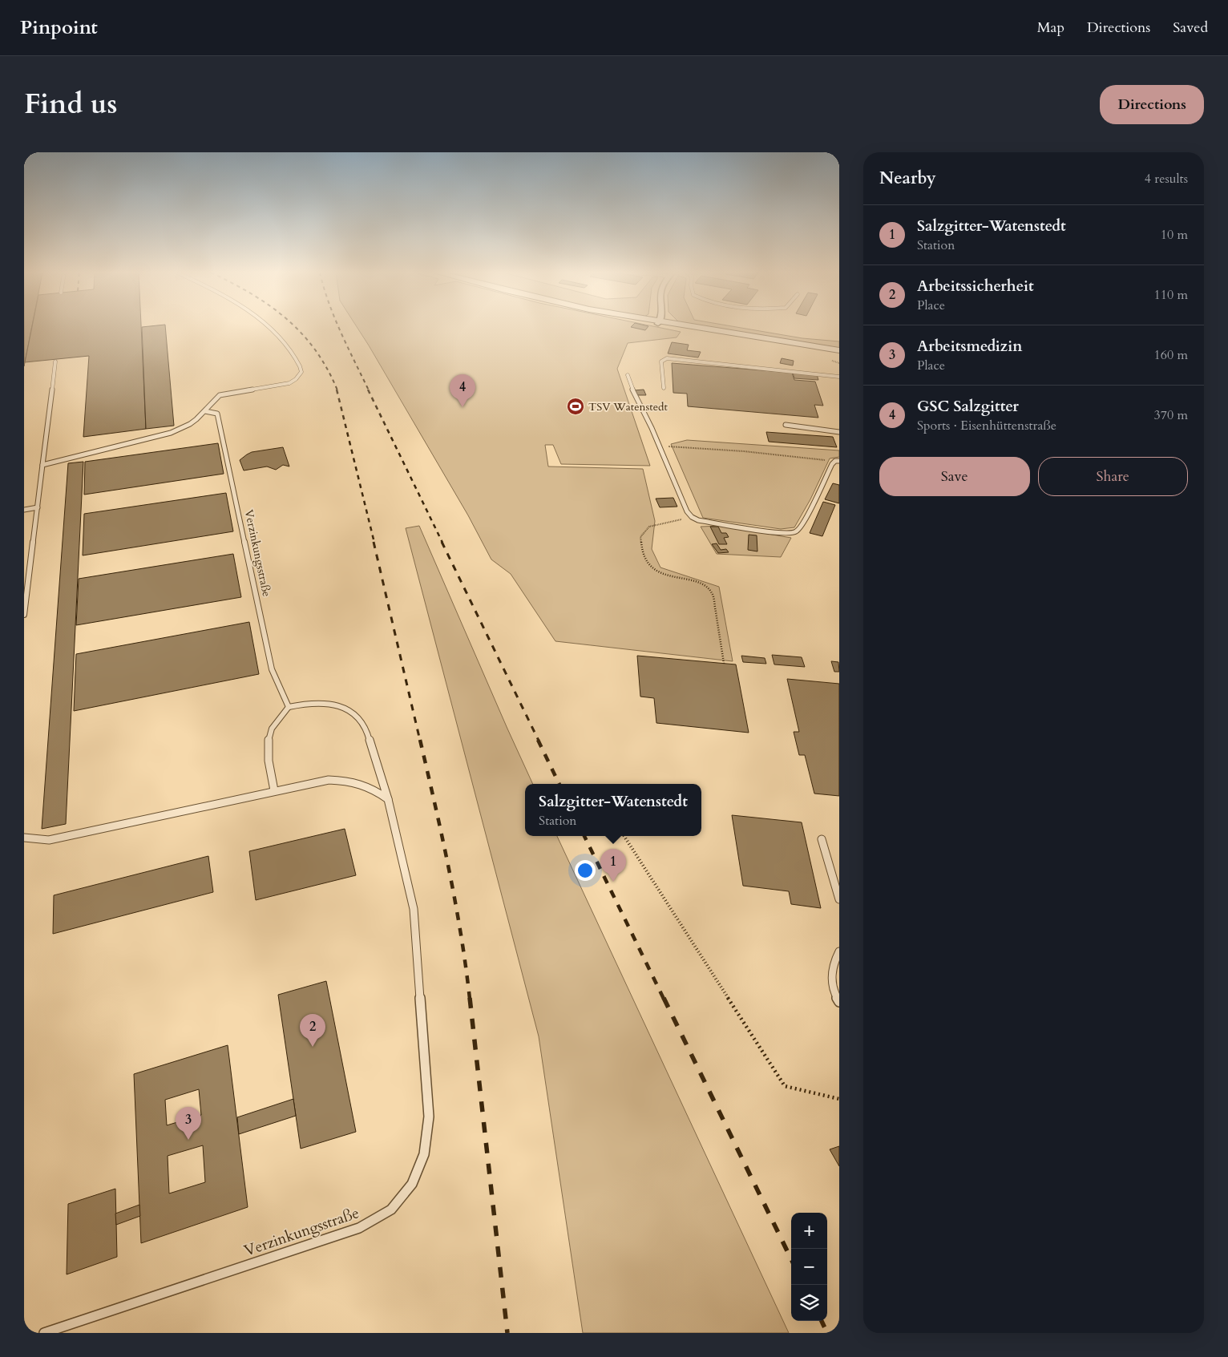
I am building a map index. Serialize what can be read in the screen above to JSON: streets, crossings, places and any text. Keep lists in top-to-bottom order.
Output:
{
  "streets": {
    "lane": ["Verzinkungsstraße"]
  },
  "places": {
    "sports": ["TSV Watenstedt"]
  },
  "page": {
    "header": "Pinpoint",
    "nav": ["Map", "Directions", "Saved"],
    "title": "Find us",
    "buttons": [
      "Directions",
      ["Save", "Share"]
    ],
    "heading": ["Nearby", "4 results"],
    "list": [
      {
        "mark": "1",
        "name": "Salzgitter-Watenstedt",
        "note": "Station",
        "value": "10 m"
      },
      {
        "mark": "2",
        "name": "Arbeitssicherheit",
        "note": "Place",
        "value": "110 m"
      },
      {
        "mark": "3",
        "name": "Arbeitsmedizin",
        "note": "Place",
        "value": "160 m"
      },
      {
        "mark": "4",
        "name": "GSC Salzgitter",
        "note": "Sports · Eisenhüttenstraße",
        "value": "370 m"
      }
    ],
    "pins": [
      "4",
      "1",
      "2",
      "3"
    ],
    "popup": ["Salzgitter-Watenstedt", "Station"],
    "map_buttons": ["+", "−"]
  }
}
